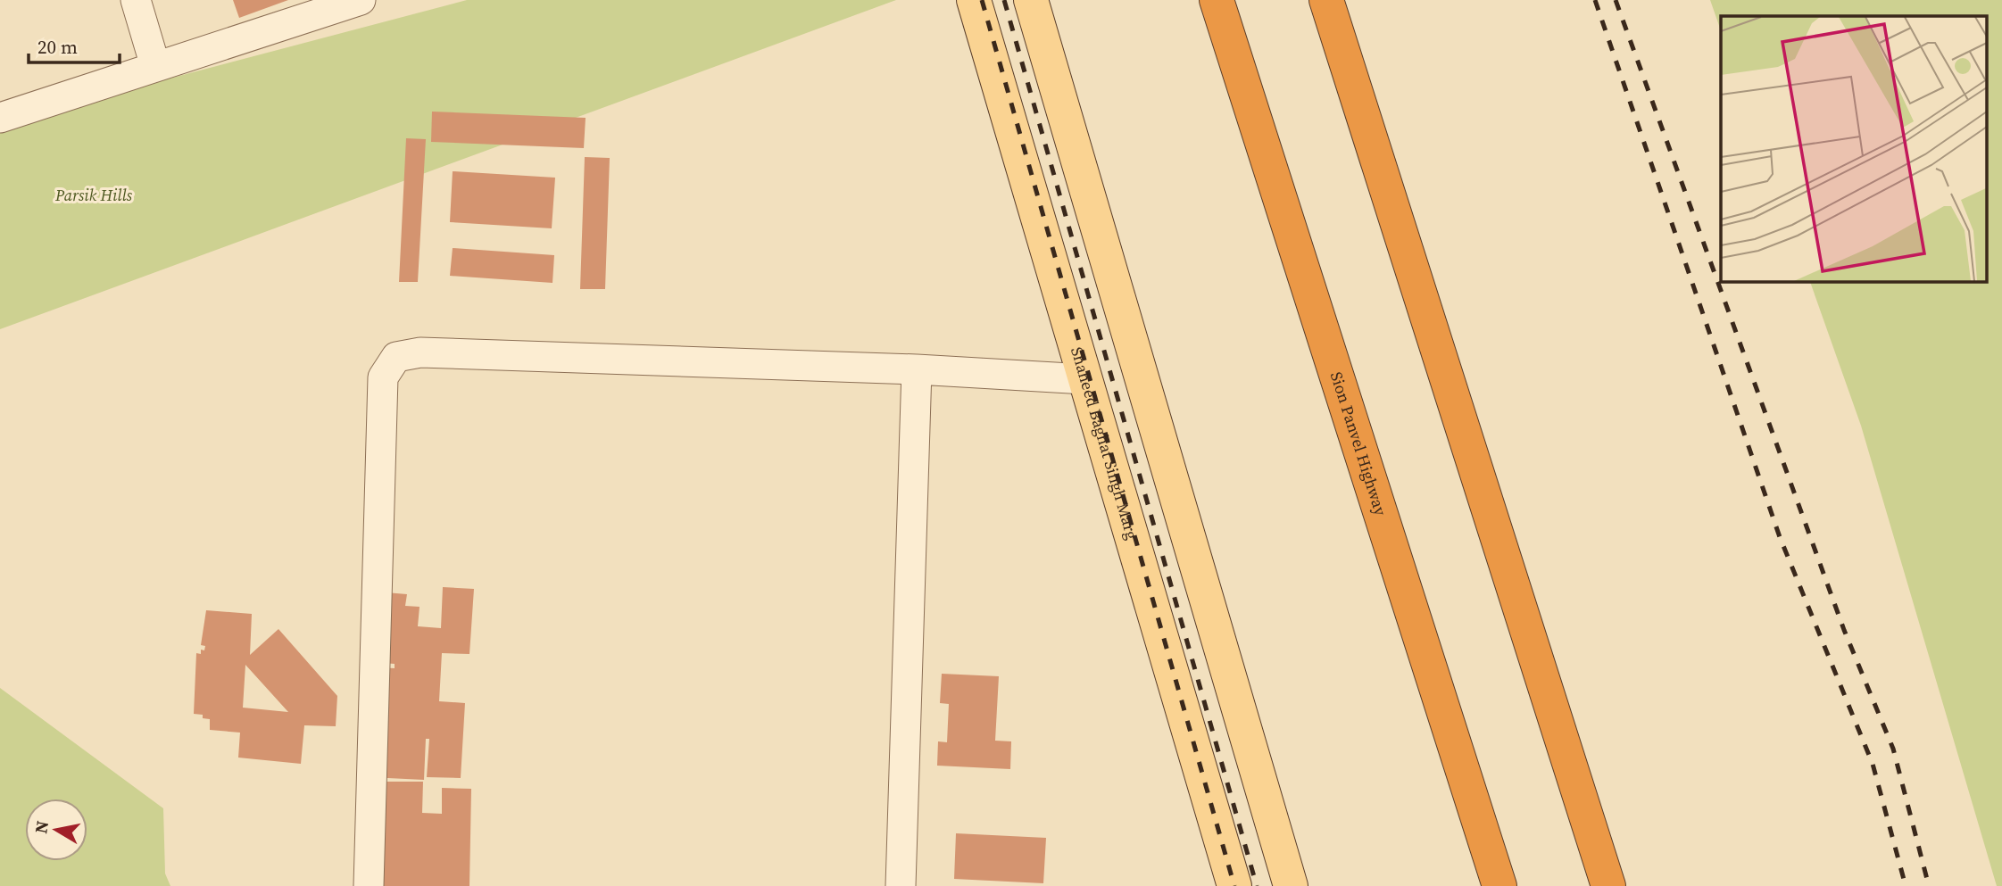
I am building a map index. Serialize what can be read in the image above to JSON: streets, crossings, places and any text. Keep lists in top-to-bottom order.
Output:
{
  "streets": {
    "highway": ["Sion Panvel Highway"],
    "main road": ["Shaheed Baghat Singh Marg"]
  },
  "parks": ["Parsik Hills"],
  "scale_bar": "20 m",
  "north": "left"
}
